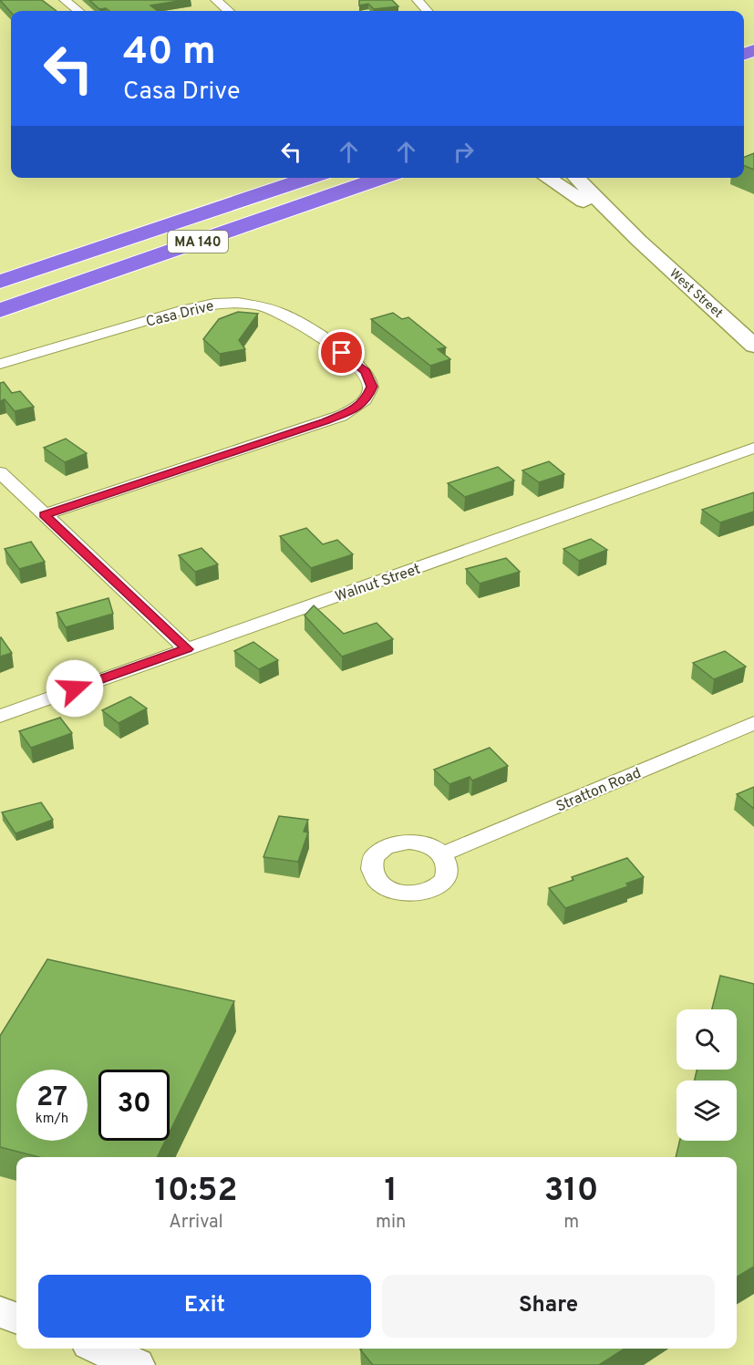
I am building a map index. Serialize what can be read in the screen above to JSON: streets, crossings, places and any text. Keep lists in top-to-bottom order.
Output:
{
  "streets": {
    "highway": ["MA 140"],
    "street": [
      "West Street",
      "Casa Drive",
      "Walnut Street",
      "Stratton Road"
    ]
  },
  "page": {
    "turn": ["40 m", "Casa Drive"],
    "speed": "27 km/h",
    "limit": "30",
    "eta": [
      "10:52",
      "Arrival",
      "1",
      "min",
      "310",
      "m"
    ],
    "buttons": ["Exit", "Share"]
  }
}
